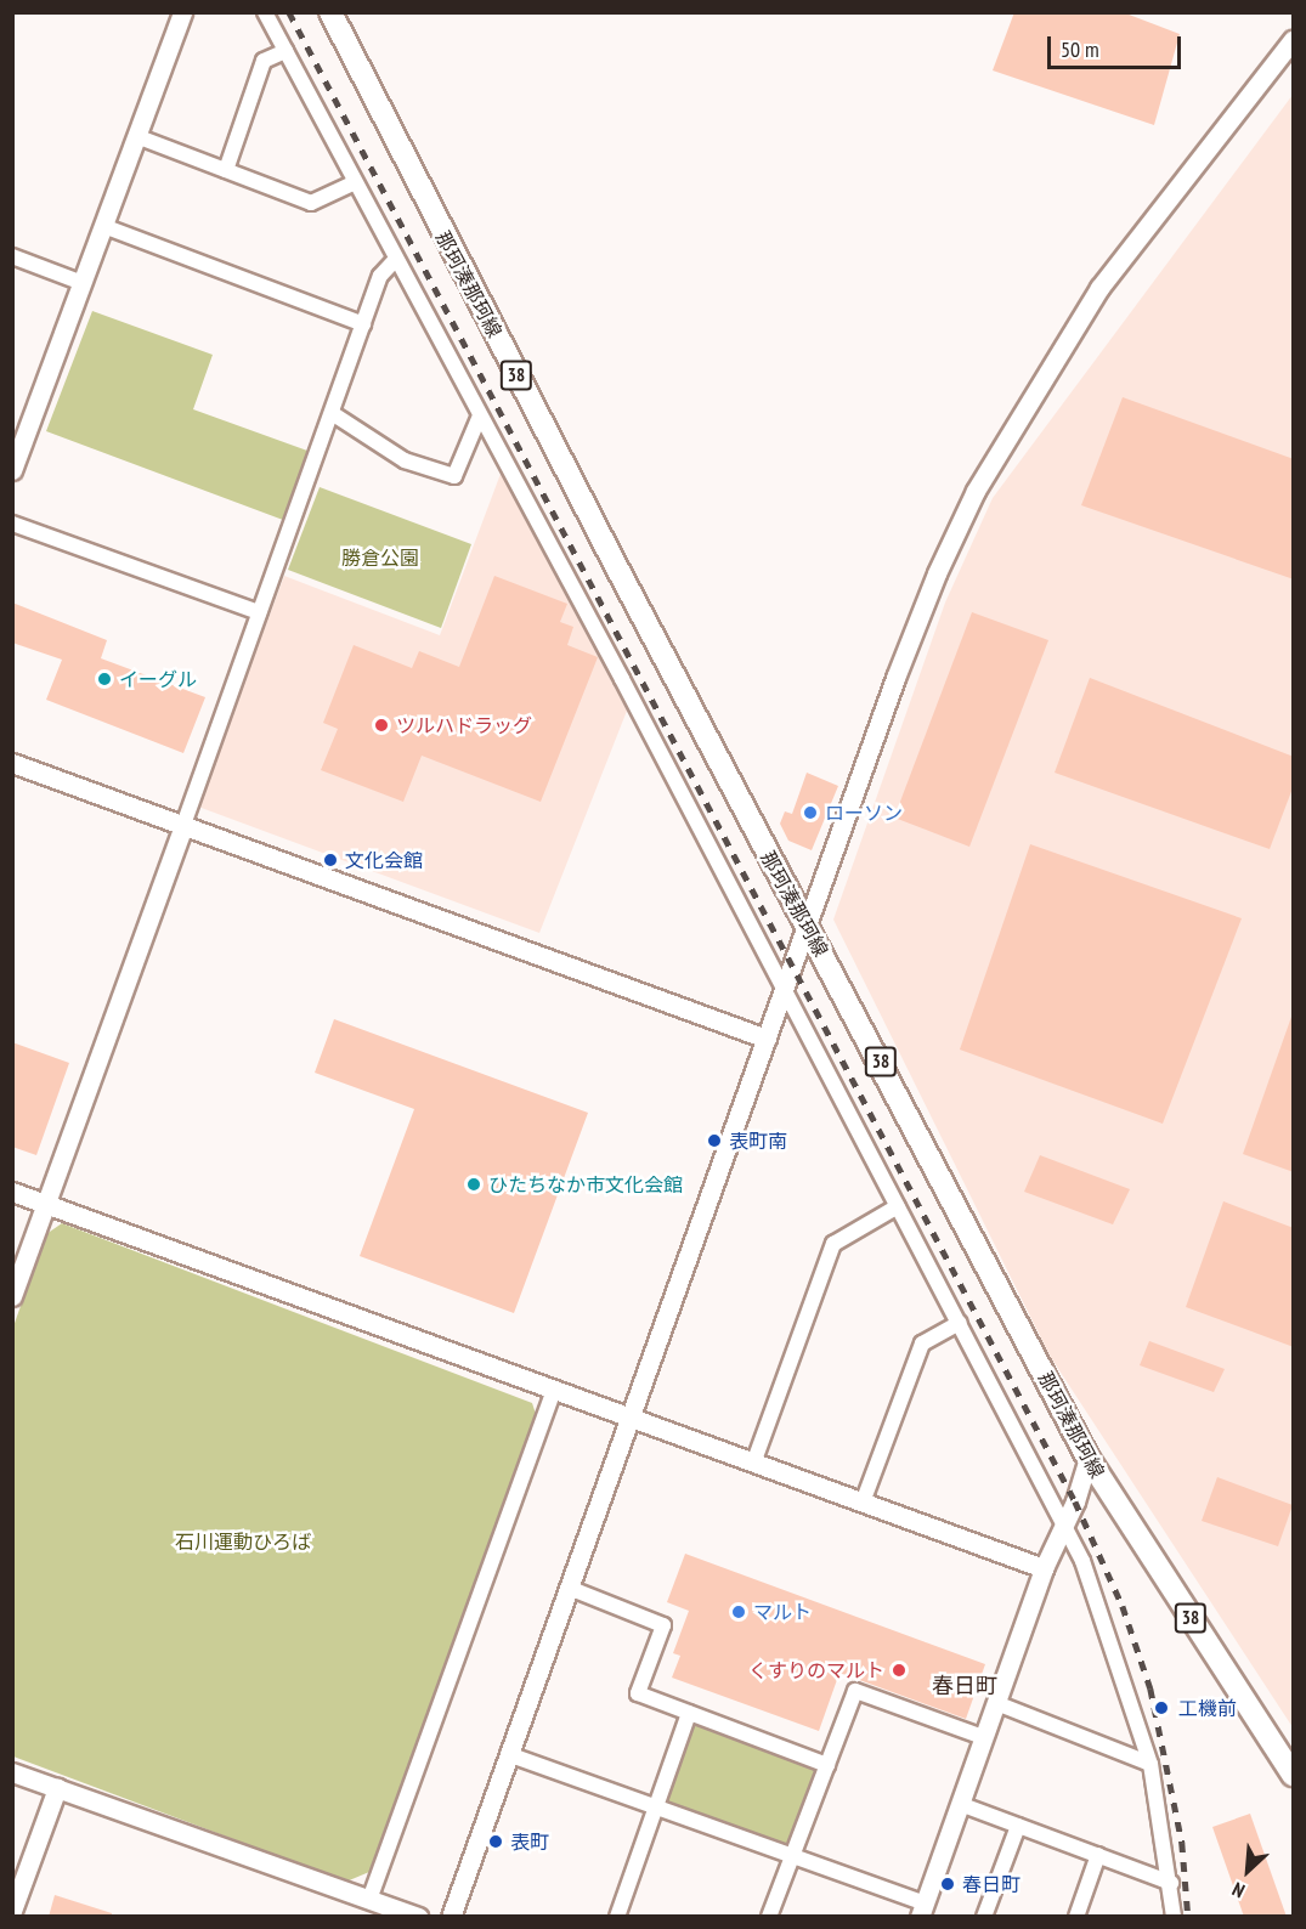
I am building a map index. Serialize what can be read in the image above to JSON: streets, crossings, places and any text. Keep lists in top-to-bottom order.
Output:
{
  "streets": {
    "main road": ["那珂湊那珂線", "38"]
  },
  "districts": ["春日町"],
  "parks": ["勝倉公園", "石川運動ひろば"],
  "places": [
    "イーグル",
    "ツルハドラッグ",
    "ローソン",
    "文化会館",
    "表町南",
    "ひたちなか市文化会館",
    "マルト",
    "くすりのマルト",
    "工機前",
    "表町",
    "春日町"
  ],
  "scale_bar": "50 m",
  "north": "bottom left"
}
